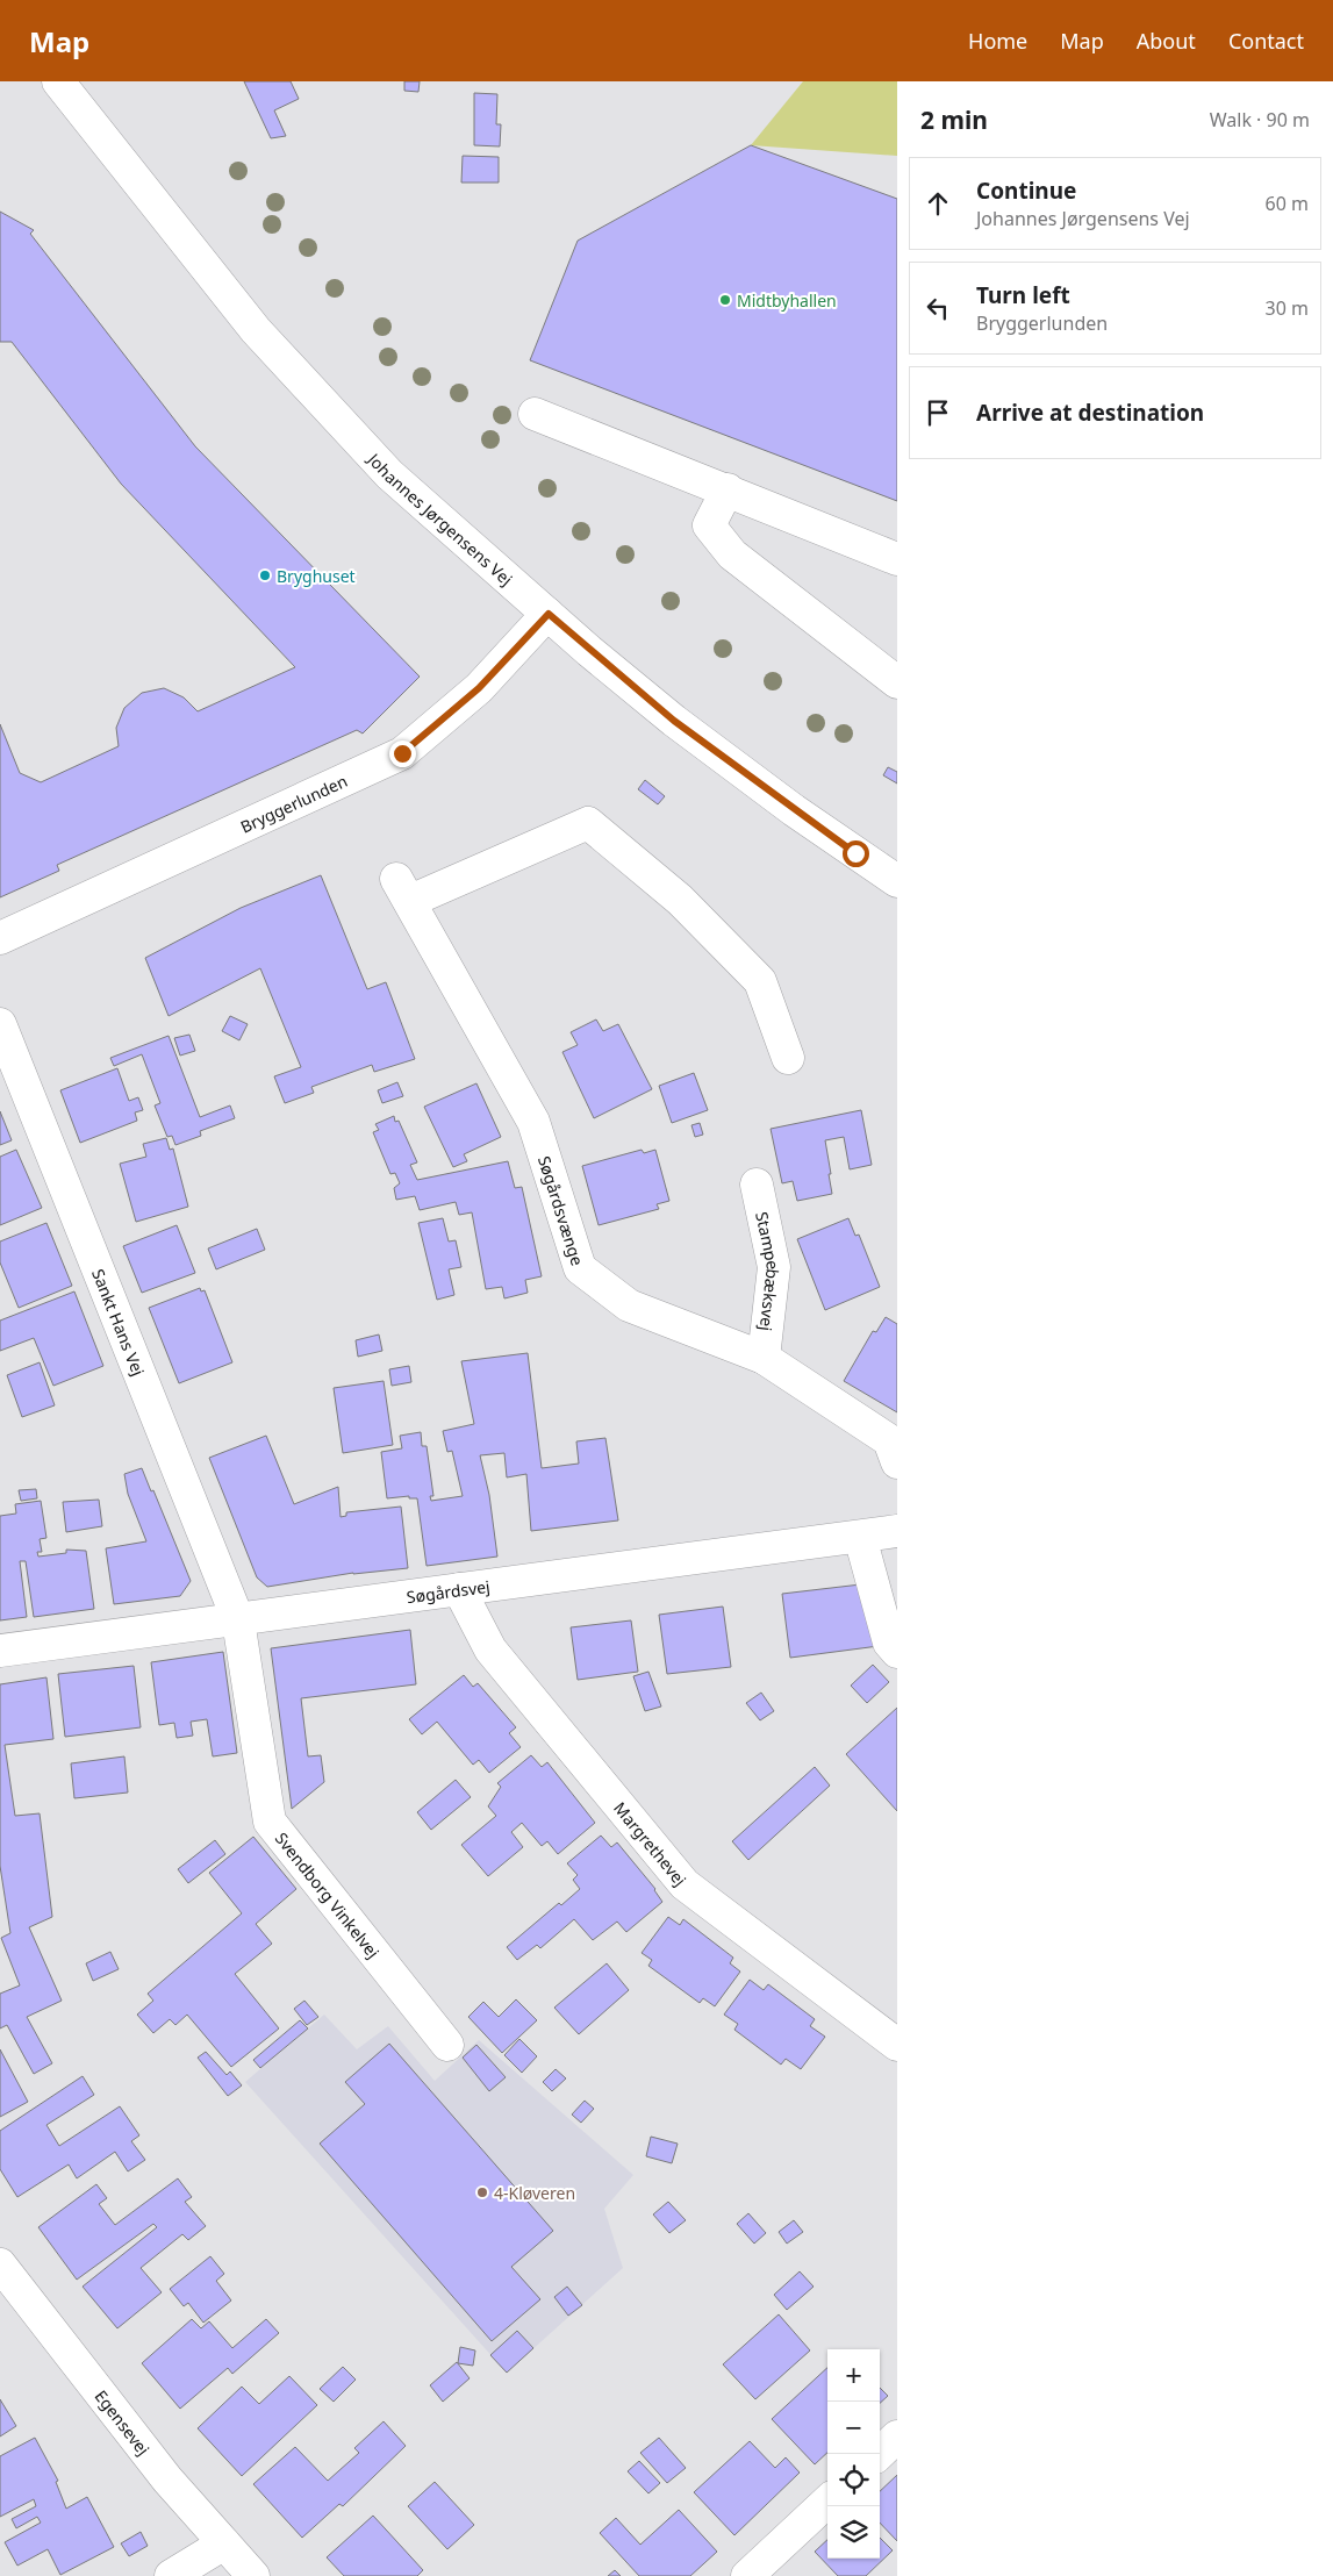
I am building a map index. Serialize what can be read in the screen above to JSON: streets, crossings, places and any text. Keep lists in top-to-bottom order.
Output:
{
  "streets": {
    "street": [
      "Johannes Jørgensens Vej",
      "Bryggerlunden",
      "Søgårdsvænge",
      "Stampebæksvej",
      "Sankt Hans Vej",
      "Søgårdsvej",
      "Margrethevej",
      "Svendborg Vinkelvej",
      "Egensevej"
    ]
  },
  "crossings": [
    ["Johannes Jørgensens Vej", "Bryggerlunden"],
    ["Søgårdsvænge", "Stampebæksvej"],
    ["Sankt Hans Vej", "Søgårdsvej"],
    ["Sankt Hans Vej", "Svendborg Vinkelvej"],
    ["Søgårdsvej", "Margrethevej"],
    ["Søgårdsvej", "Svendborg Vinkelvej"]
  ],
  "places": ["Midtbyhallen", "Bryghuset", "4-Kløveren"],
  "page": {
    "header": "Map",
    "nav": [
      "Home",
      "Map",
      "About",
      "Contact"
    ],
    "heading": ["2 min", "Walk · 90 m"],
    "list": [
      ["Continue", "Johannes Jørgensens Vej", "60 m"],
      ["Turn left", "Bryggerlunden", "30 m"],
      "Arrive at destination"
    ],
    "map_buttons": ["+", "−"]
  }
}
